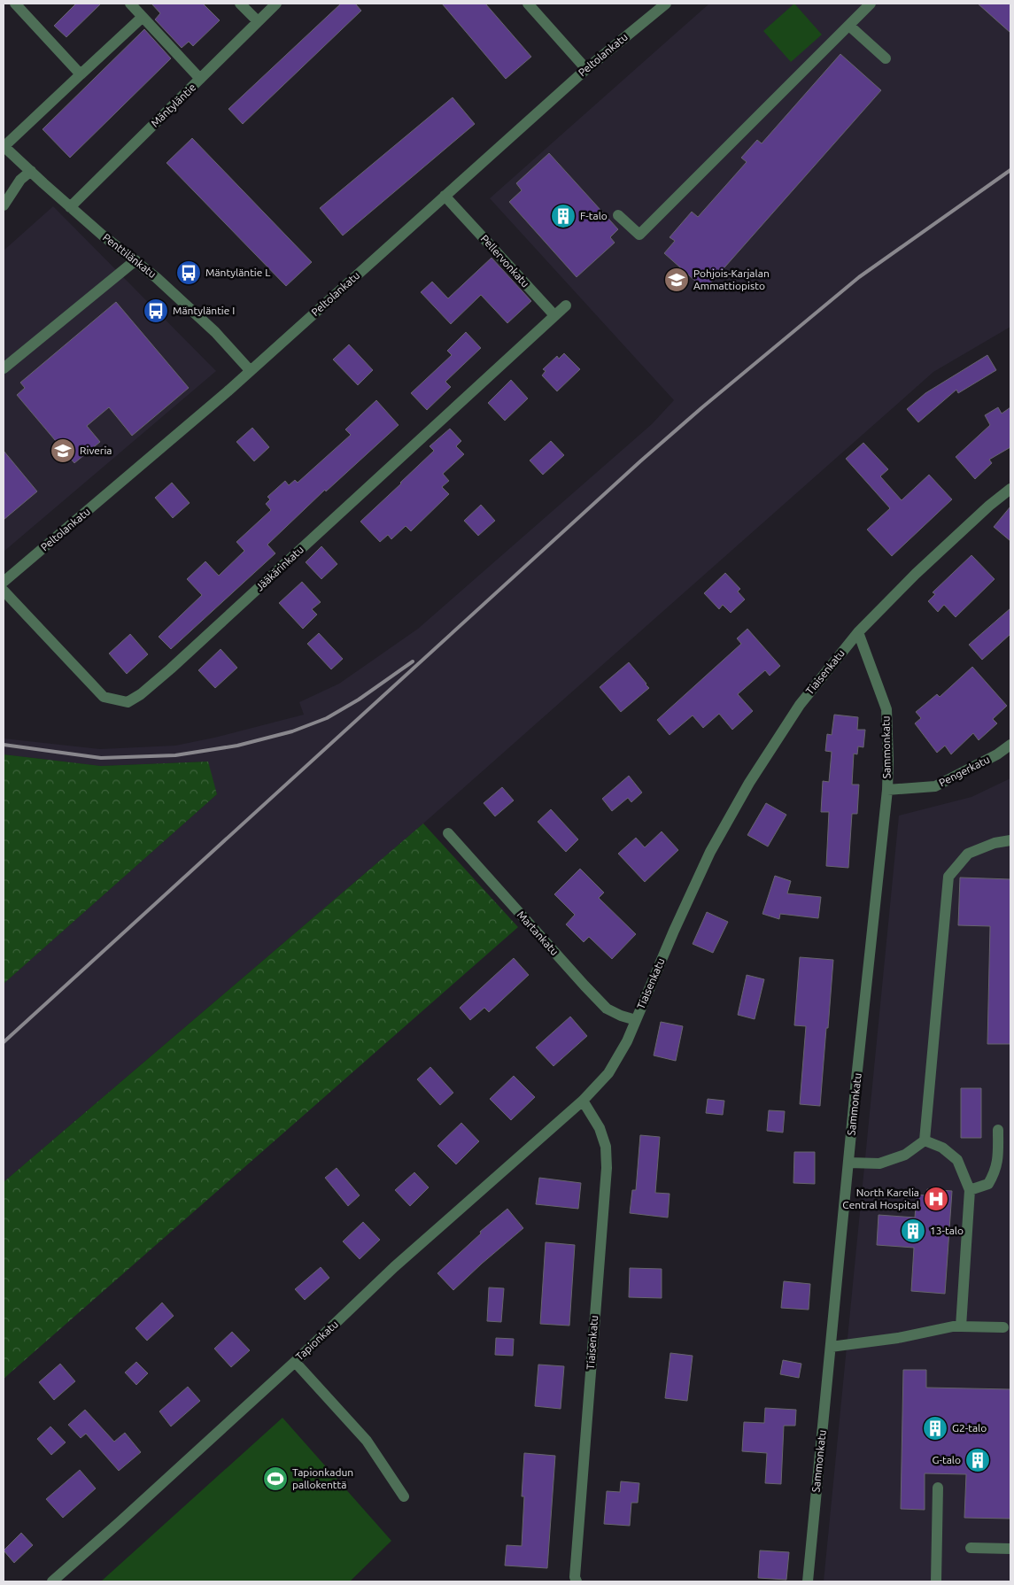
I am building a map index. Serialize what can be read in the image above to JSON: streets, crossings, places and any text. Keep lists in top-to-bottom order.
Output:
{
  "streets": {
    "street": [
      "Peltolankatu",
      "Mäntyläntie",
      "Penttilänkatu",
      "Pellervonkatu",
      "Jääkärinkatu",
      "Tiaisenkatu",
      "Sammonkatu",
      "Pengerkatu",
      "Martankatu",
      "Tapionkatu"
    ]
  },
  "crossings": [
    ["Peltolankatu", "Penttilänkatu"],
    ["Peltolankatu", "Pellervonkatu"],
    ["Mäntyläntie", "Penttilänkatu"],
    ["Pellervonkatu", "Jääkärinkatu"],
    ["Tiaisenkatu", "Sammonkatu"],
    ["Tiaisenkatu", "Martankatu"],
    ["Tiaisenkatu", "Tapionkatu"],
    ["Sammonkatu", "Pengerkatu"]
  ],
  "places": {
    "building": [
      "F-talo",
      "13-talo",
      "G2-talo",
      "G-talo"
    ],
    "bus stop": ["Mäntyläntie L", "Mäntyläntie I"],
    "school or university": ["Pohjois-Karjalan Ammattiopisto", "Riveria"],
    "hospital": ["North Karelia Central Hospital"],
    "sports": ["Tapionkadun pallokenttä"]
  }
}
